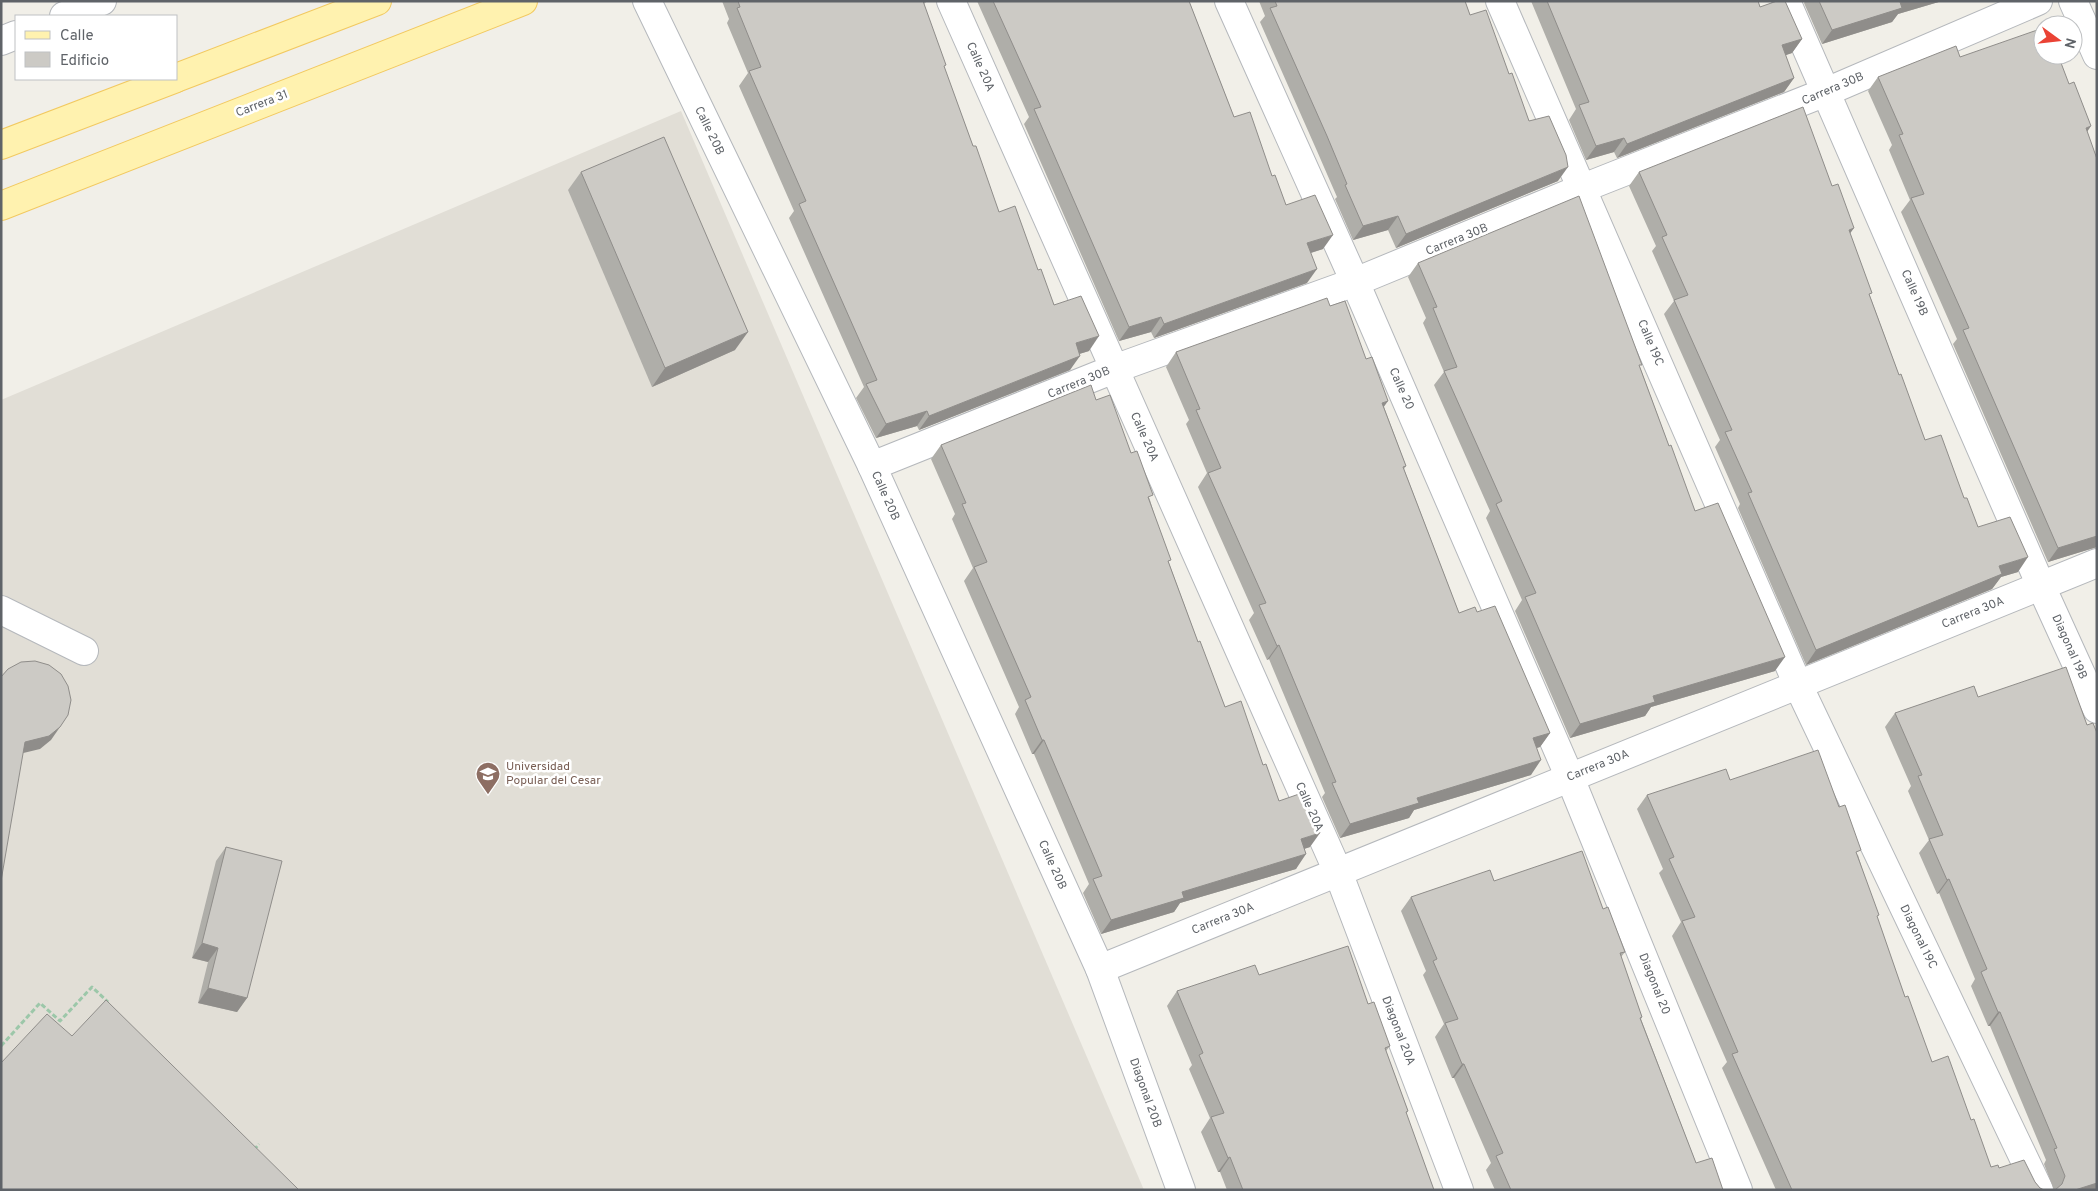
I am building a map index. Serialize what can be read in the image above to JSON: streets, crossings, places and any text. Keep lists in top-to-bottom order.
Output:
{
  "streets": {
    "main road": ["Carrera 31"],
    "street": [
      "Calle 20A",
      "Carrera 30B",
      "Calle 20B",
      "Calle 19B",
      "Calle 19C",
      "Calle 20",
      "Carrera 30A",
      "Diagonal 19B",
      "Diagonal 19C",
      "Diagonal 20",
      "Diagonal 20A",
      "Diagonal 20B"
    ]
  },
  "crossings": [
    ["Calle 20A", "Carrera 30B"],
    ["Calle 20A", "Carrera 30A"],
    ["Calle 20A", "Diagonal 20A"],
    ["Carrera 30B", "Calle 20B"],
    ["Carrera 30B", "Calle 19B"],
    ["Carrera 30B", "Calle 19C"],
    ["Carrera 30B", "Calle 20"],
    ["Calle 20B", "Carrera 30A"],
    ["Calle 20B", "Diagonal 20B"],
    ["Calle 19B", "Carrera 30A"],
    ["Calle 19B", "Diagonal 19B"],
    ["Calle 19C", "Carrera 30A"],
    ["Calle 19C", "Diagonal 19C"],
    ["Calle 20", "Carrera 30A"],
    ["Calle 20", "Diagonal 20"],
    ["Carrera 30A", "Diagonal 19B"],
    ["Carrera 30A", "Diagonal 19C"],
    ["Carrera 30A", "Diagonal 20"],
    ["Carrera 30A", "Diagonal 20A"]
  ],
  "places": {
    "school or university": ["Universidad Popular del Cesar"]
  },
  "legend": ["Calle", "Edificio"],
  "north": "right"
}
